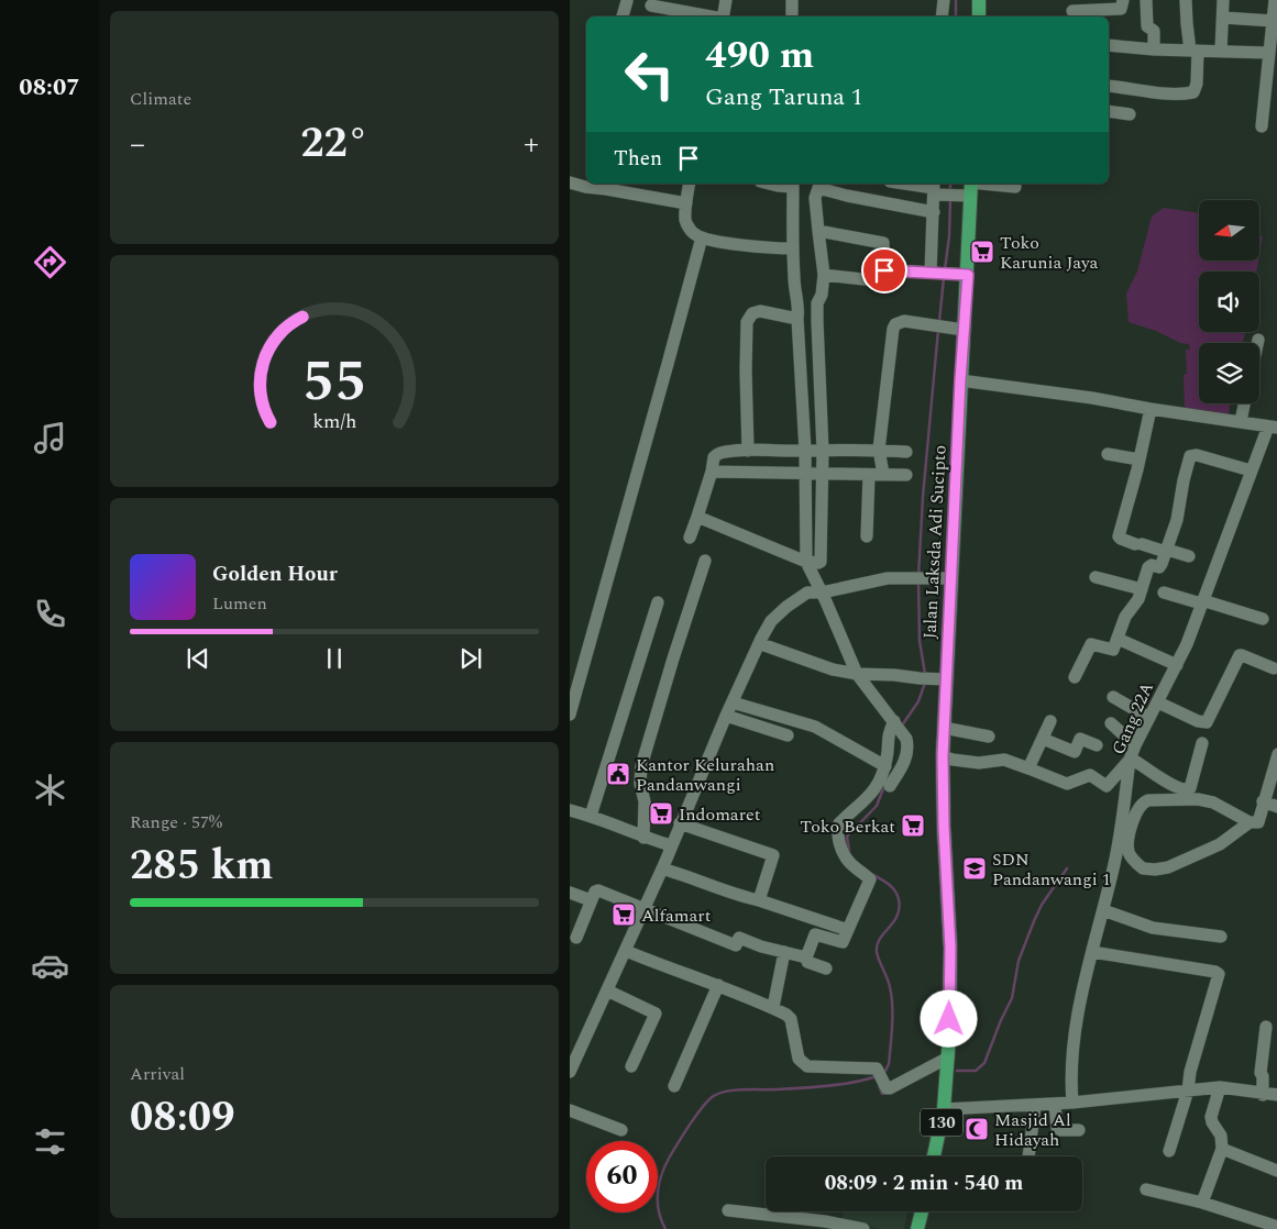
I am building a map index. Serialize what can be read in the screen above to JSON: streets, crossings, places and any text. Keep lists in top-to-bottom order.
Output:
{
  "streets": {
    "main road": ["Jalan Laksda Adi Sucipto", "130"],
    "street": ["Gang 22A"]
  },
  "places": {
    "supermarket": [
      "Toko Karunia Jaya",
      "Indomaret",
      "Toko Berkat",
      "Alfamart"
    ],
    "public building": ["Kantor Kelurahan Pandanwangi"],
    "school or university": ["SDN Pandanwangi 1"],
    "mosque": ["Masjid Al Hidayah"]
  },
  "north": "left",
  "page": {
    "tabs": "08:07",
    "tile": [
      "Climate",
      ["Range · 57%", "285 km"],
      ["Arrival", "08:09"]
    ],
    "turn": ["490 m", "Gang Taruna 1"],
    "heat": ["−", "22°", "+"],
    "then": "Then",
    "song": ["Golden Hour", "Lumen"],
    "limit": "60",
    "trip": "08:09 · 2 min · 540 m",
    "gauge": ["55", "km/h"]
  }
}
